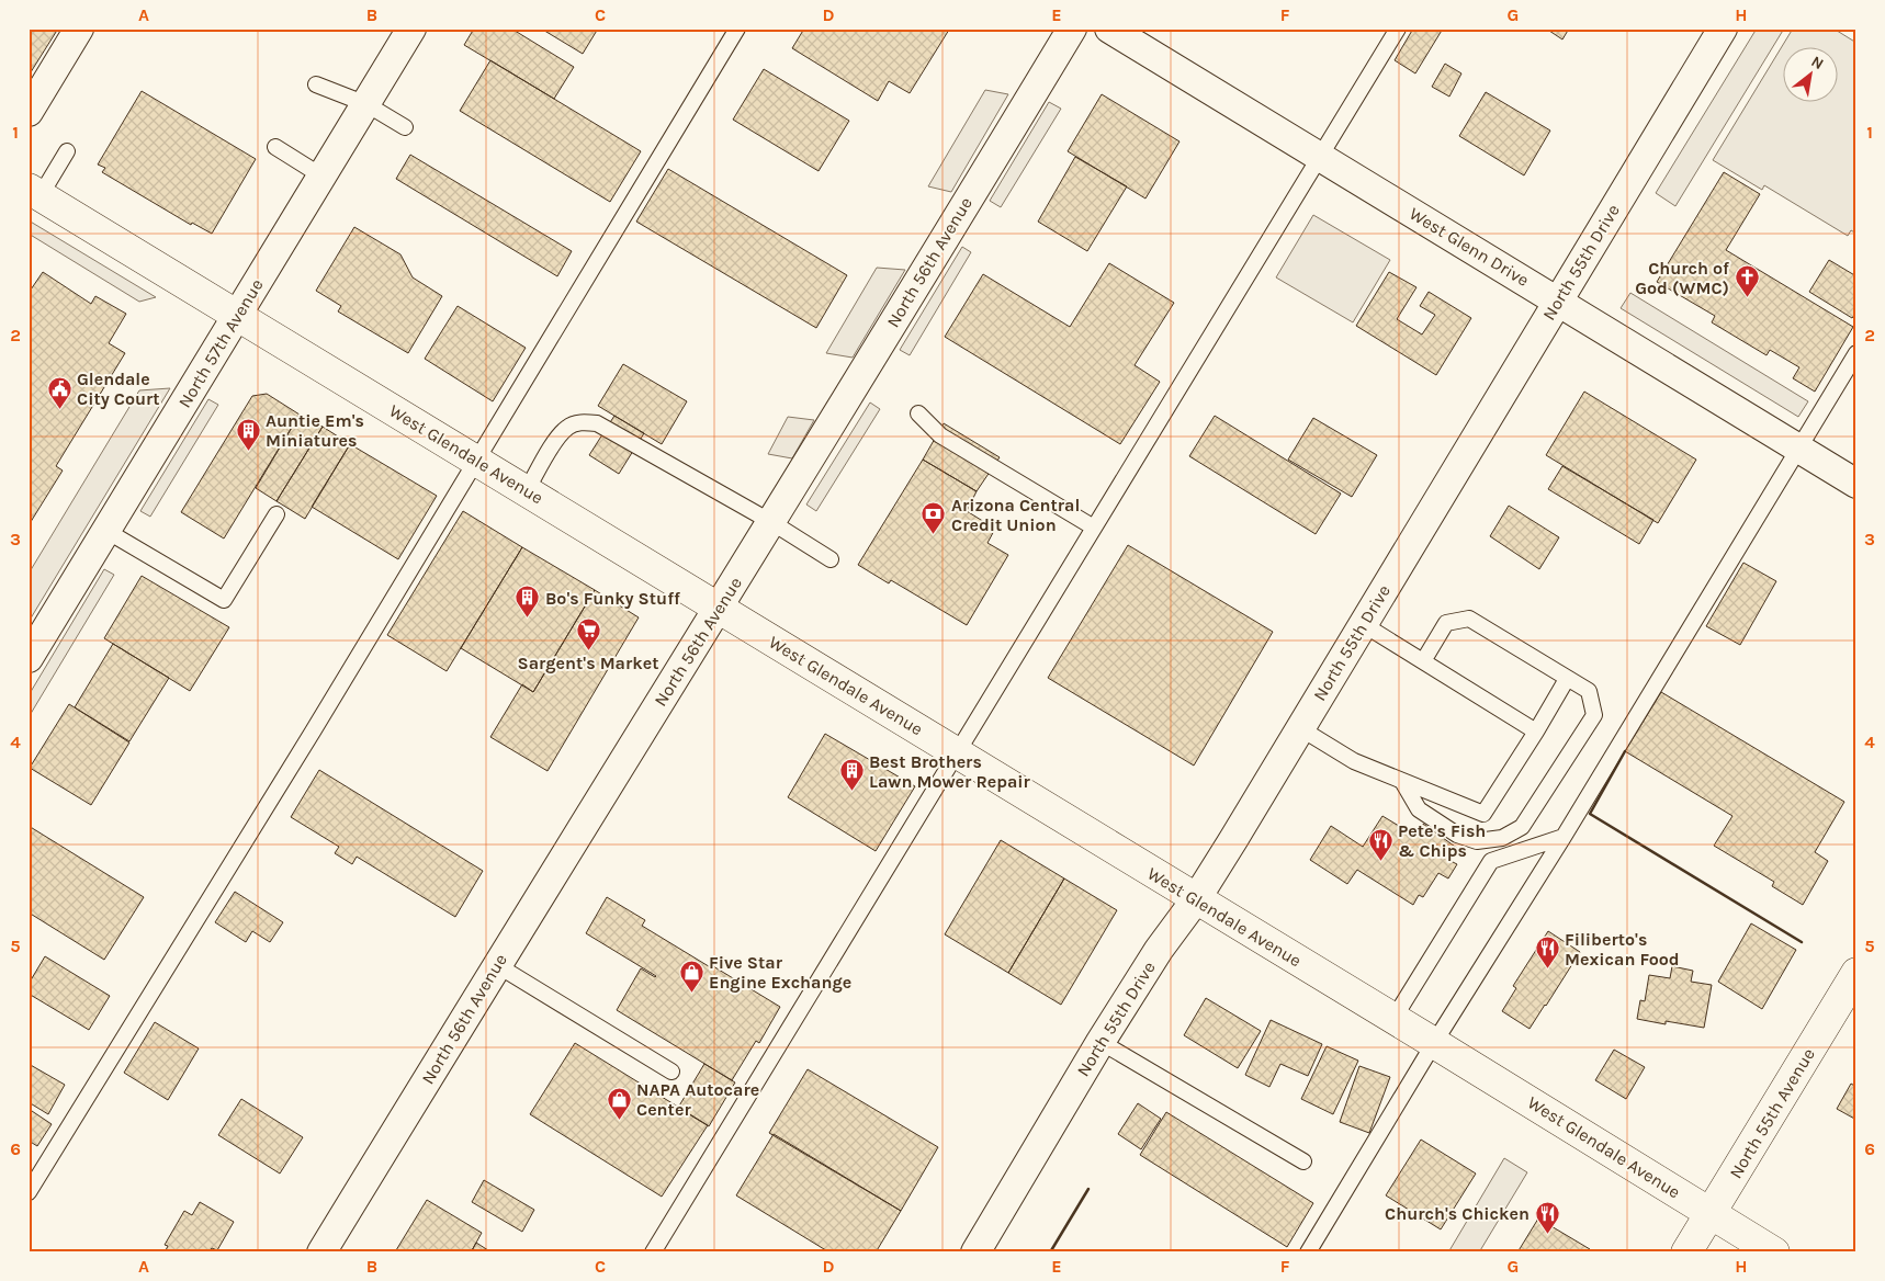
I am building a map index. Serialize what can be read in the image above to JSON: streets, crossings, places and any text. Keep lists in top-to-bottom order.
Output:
{
  "streets": {
    "main road": ["West Glendale Avenue", "North 55th Avenue"],
    "street": [
      "West Glenn Drive",
      "North 56th Avenue",
      "North 55th Drive",
      "North 57th Avenue"
    ]
  },
  "crossings": [
    ["West Glenn Drive", "North 55th Drive"],
    ["North 56th Avenue", "West Glendale Avenue"],
    ["North 55th Drive", "West Glendale Avenue"],
    ["North 57th Avenue", "West Glendale Avenue"],
    ["West Glendale Avenue", "North 55th Avenue"]
  ],
  "places": {
    "church": ["Church of God (WMC)"],
    "public building": ["Glendale City Court"],
    "building": ["Auntie Em's Miniatures", "Bo's Funky Stuff", "Best Brothers Lawn Mower Repair"],
    "bank": ["Arizona Central Credit Union"],
    "supermarket": ["Sargent's Market"],
    "restaurant": ["Pete's Fish & Chips", "Filiberto's Mexican Food", "Church's Chicken"],
    "shop": ["Five Star Engine Exchange", "NAPA Autocare Center"]
  },
  "north": "top right",
  "grid": {
    "columns": [
      "A",
      "B",
      "C",
      "D",
      "E",
      "F",
      "G",
      "H"
    ],
    "rows": [
      "1",
      "2",
      "3",
      "4",
      "5",
      "6"
    ]
  }
}
